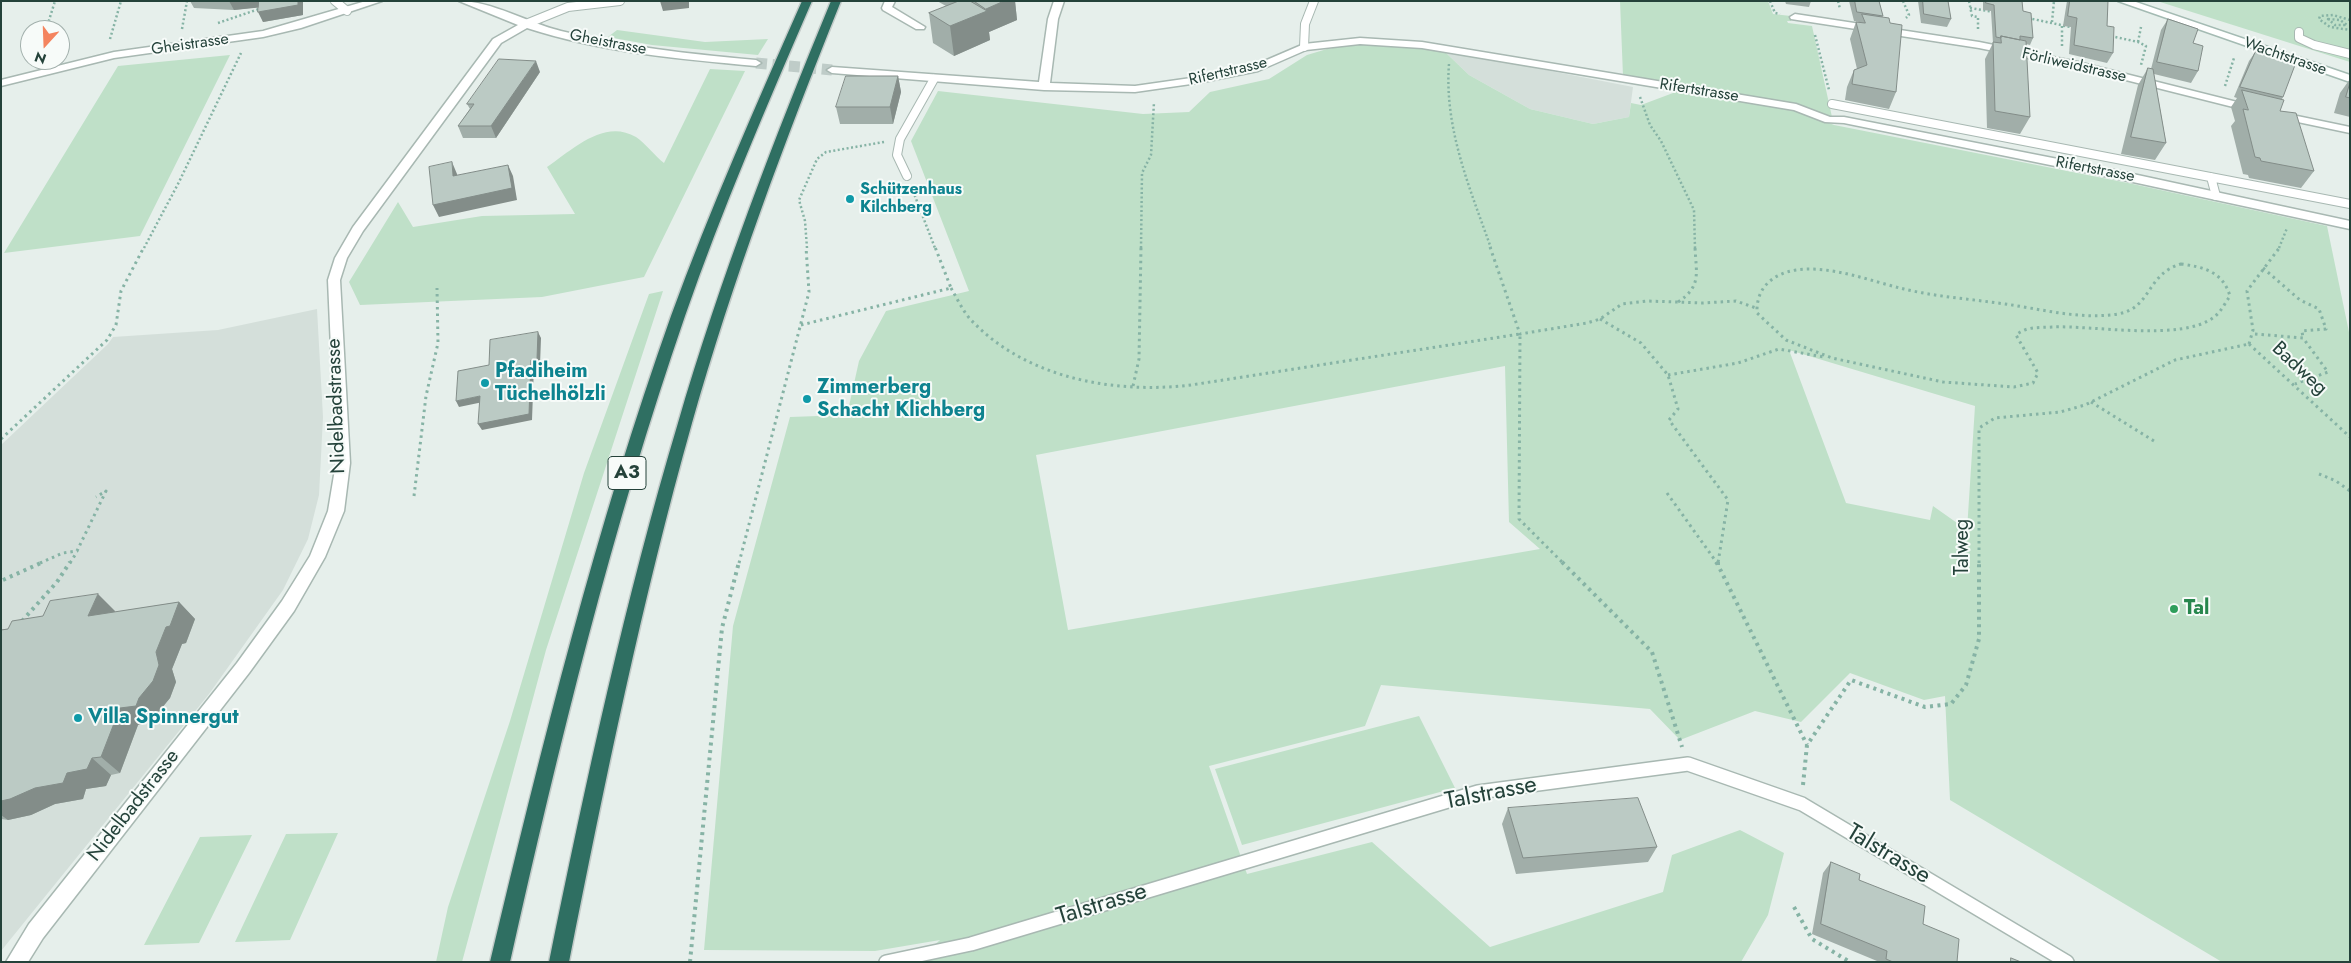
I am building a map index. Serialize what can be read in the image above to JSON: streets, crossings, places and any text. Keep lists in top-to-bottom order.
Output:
{
  "streets": {
    "highway": ["A3"],
    "street": [
      "Gheistrasse",
      "Wachtstrasse",
      "Förliweidstrasse",
      "Rifertstrasse",
      "Nidelbadstrasse"
    ],
    "lane": ["Talstrasse"],
    "path": ["Badweg", "Talweg"]
  },
  "crossings": [
    ["Gheistrasse", "Nidelbadstrasse"],
    ["Rifertstrasse", "Badweg"],
    ["Badweg", "Talweg"],
    ["Talweg", "Talstrasse"]
  ],
  "places": [
    "Schützenhaus Kilchberg",
    "Pfadiheim Tüchelhölzli",
    "Zimmerberg Schacht Klichberg",
    "Tal",
    "Villa Spinnergut"
  ],
  "north": "bottom"
}
